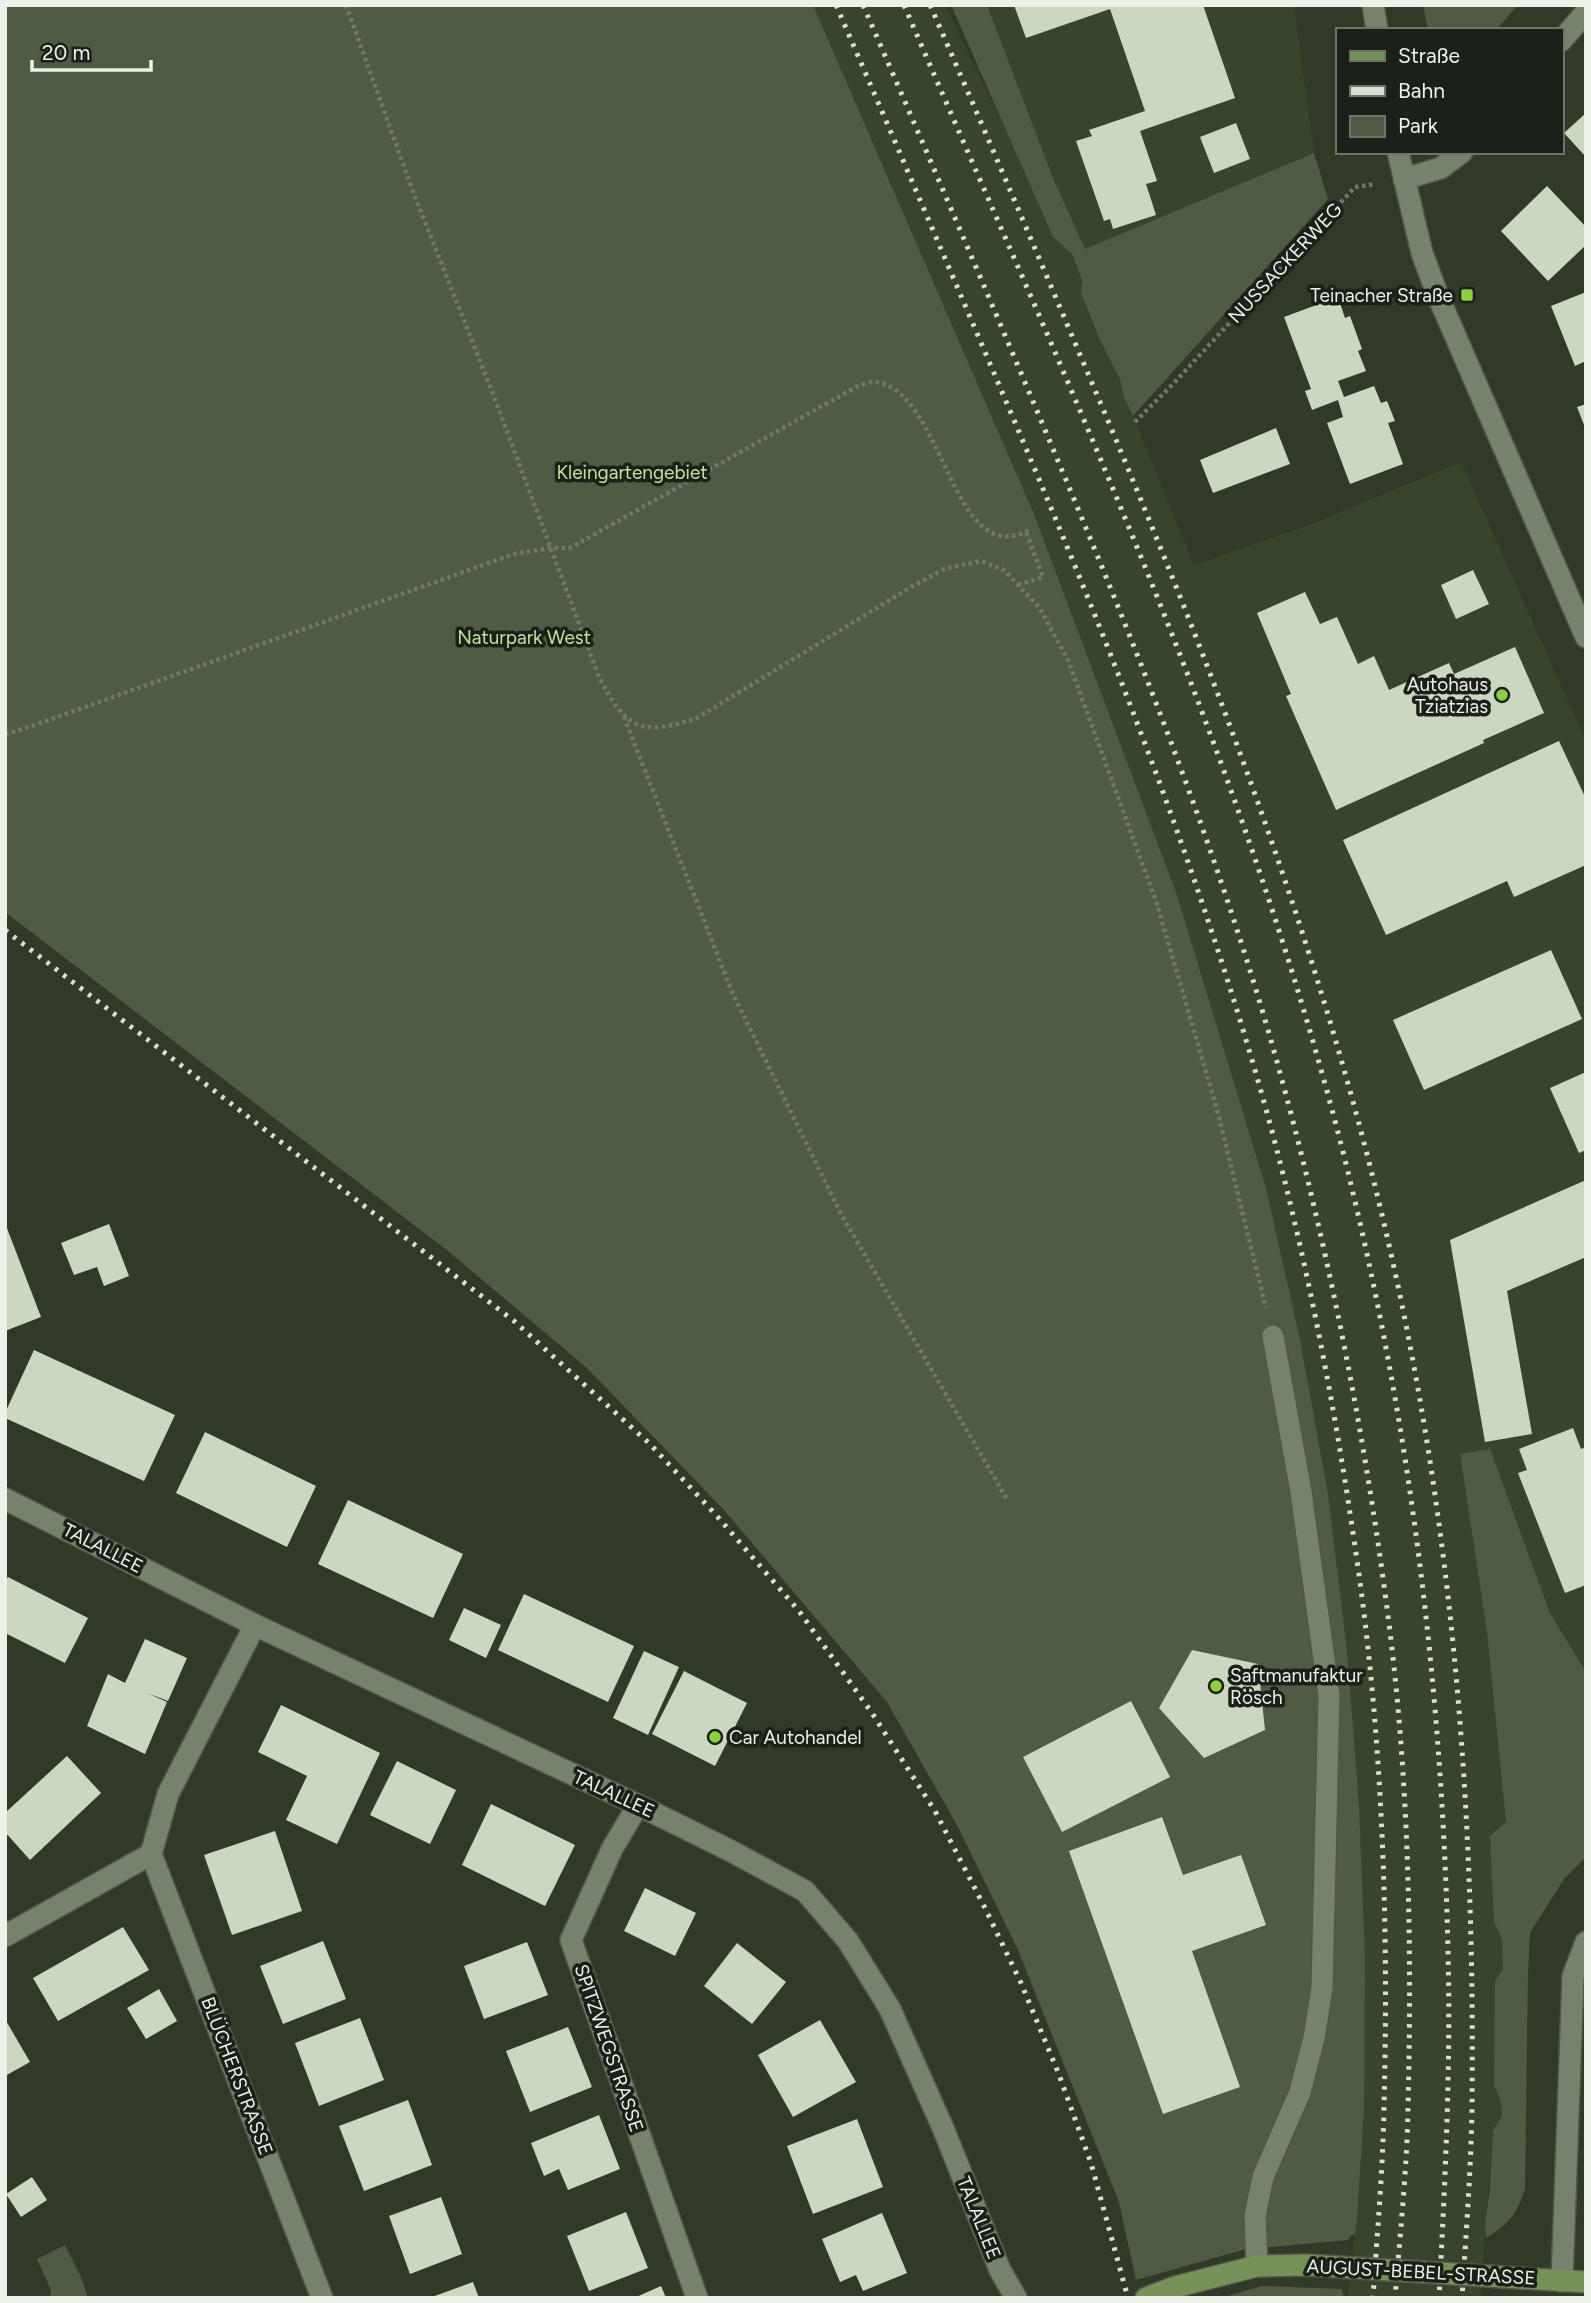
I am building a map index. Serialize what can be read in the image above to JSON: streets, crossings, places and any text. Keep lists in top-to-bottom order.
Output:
{
  "streets": {
    "street": [
      "TALALLEE",
      "SPITZWEGSTRASSE",
      "BLÜCHERSTRASSE",
      "AUGUST-BEBEL-STRASSE"
    ],
    "path": ["NUSSACKERWEG"]
  },
  "crossings": [
    ["TALALLEE", "SPITZWEGSTRASSE"]
  ],
  "parks": ["Kleingartengebiet", "Naturpark West"],
  "places": {
    "transit": ["Teinacher Straße"],
    "other": ["Autohaus Tziatzias", "Saftmanufaktur Rösch", "Car Autohandel"]
  },
  "legend": ["Straße", "Bahn", "Park"],
  "scale_bar": "20 m"
}
